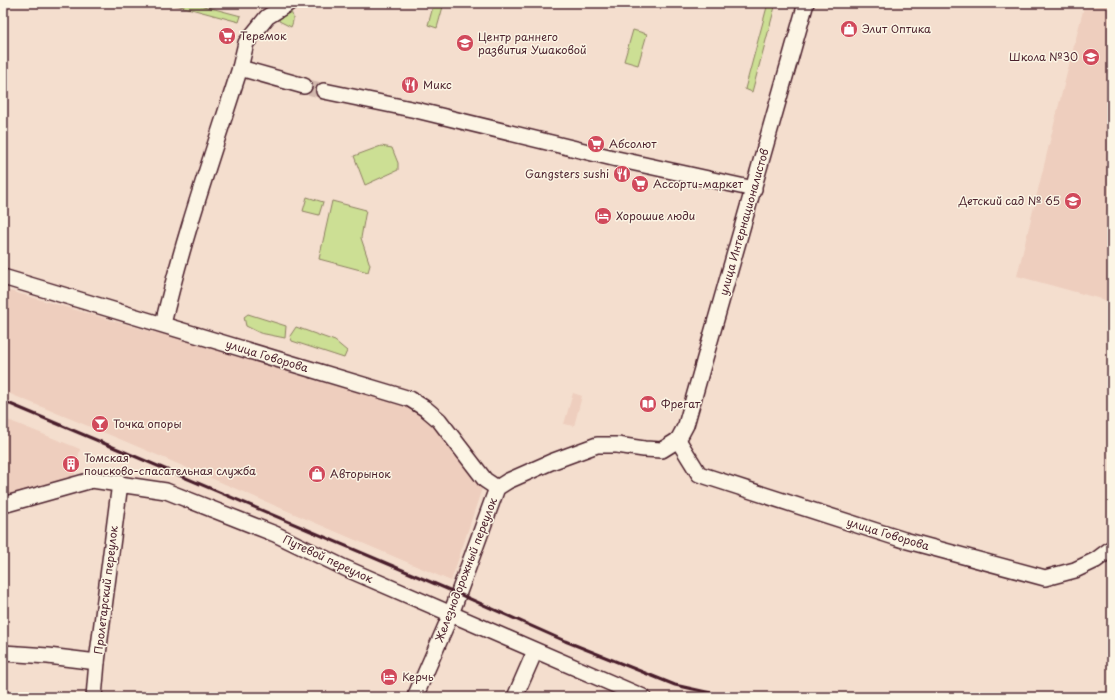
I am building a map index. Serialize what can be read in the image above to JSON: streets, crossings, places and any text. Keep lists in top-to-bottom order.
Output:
{
  "streets": {
    "street": [
      "улица Интернационалистов",
      "улица Говорова",
      "Путевой переулок",
      "Железнодорожный переулок",
      "Пролетарский переулок"
    ]
  },
  "crossings": [
    ["улица Интернационалистов", "улица Говорова"],
    ["улица Интернационалистов", "Железнодорожный переулок"],
    ["улица Говорова", "Железнодорожный переулок"],
    ["Путевой переулок", "Железнодорожный переулок"],
    ["Путевой переулок", "Пролетарский переулок"]
  ],
  "places": {
    "shop": ["Элит Оптика", "Авторынок"],
    "supermarket": ["Теремок", "Абсолют", "Ассорти-маркет"],
    "school or university": ["Центр раннего развития Ушаковой", "Школа №30", "Детский сад № 65"],
    "restaurant": ["Микс", "Gangsters sushi"],
    "hotel": ["Хорошие люди", "Керчь"],
    "library": ["Фрегат"],
    "bar": ["Точка опоры"],
    "building": ["Томская поисково-спасательная служба"]
  }
}
